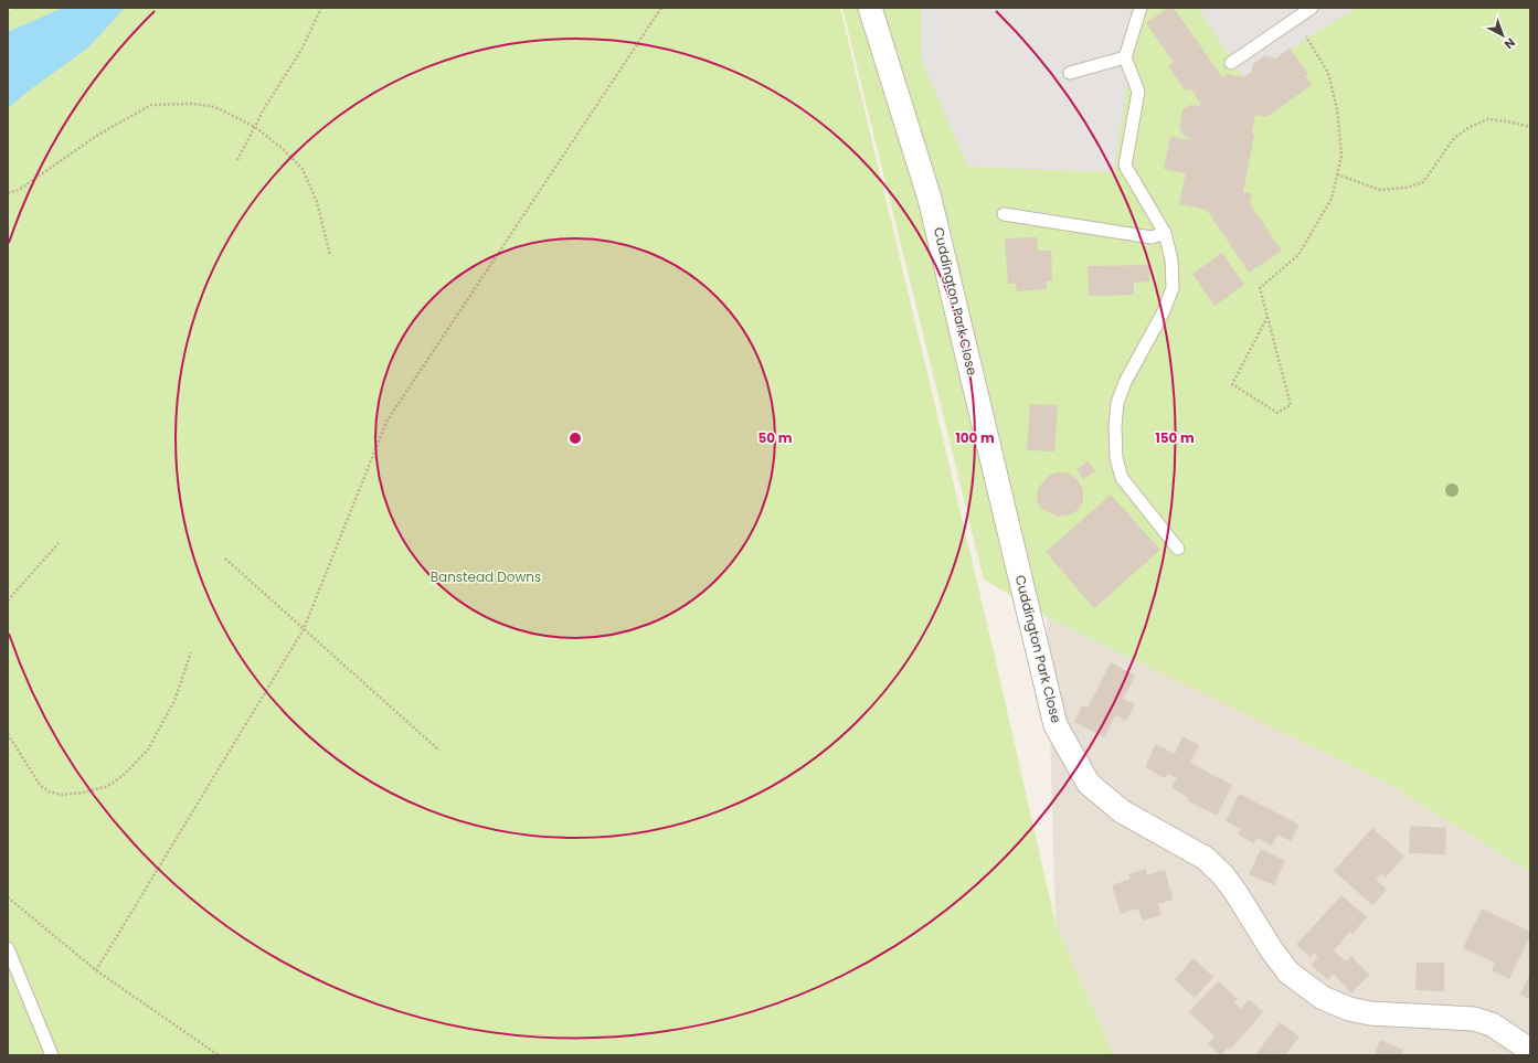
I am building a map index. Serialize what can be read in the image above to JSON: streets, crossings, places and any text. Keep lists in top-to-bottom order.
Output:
{
  "streets": {
    "street": ["Cuddington Park Close"]
  },
  "parks": ["Banstead Downs"],
  "north": "bottom right",
  "rings": ["50 m", "100 m", "150 m"]
}
